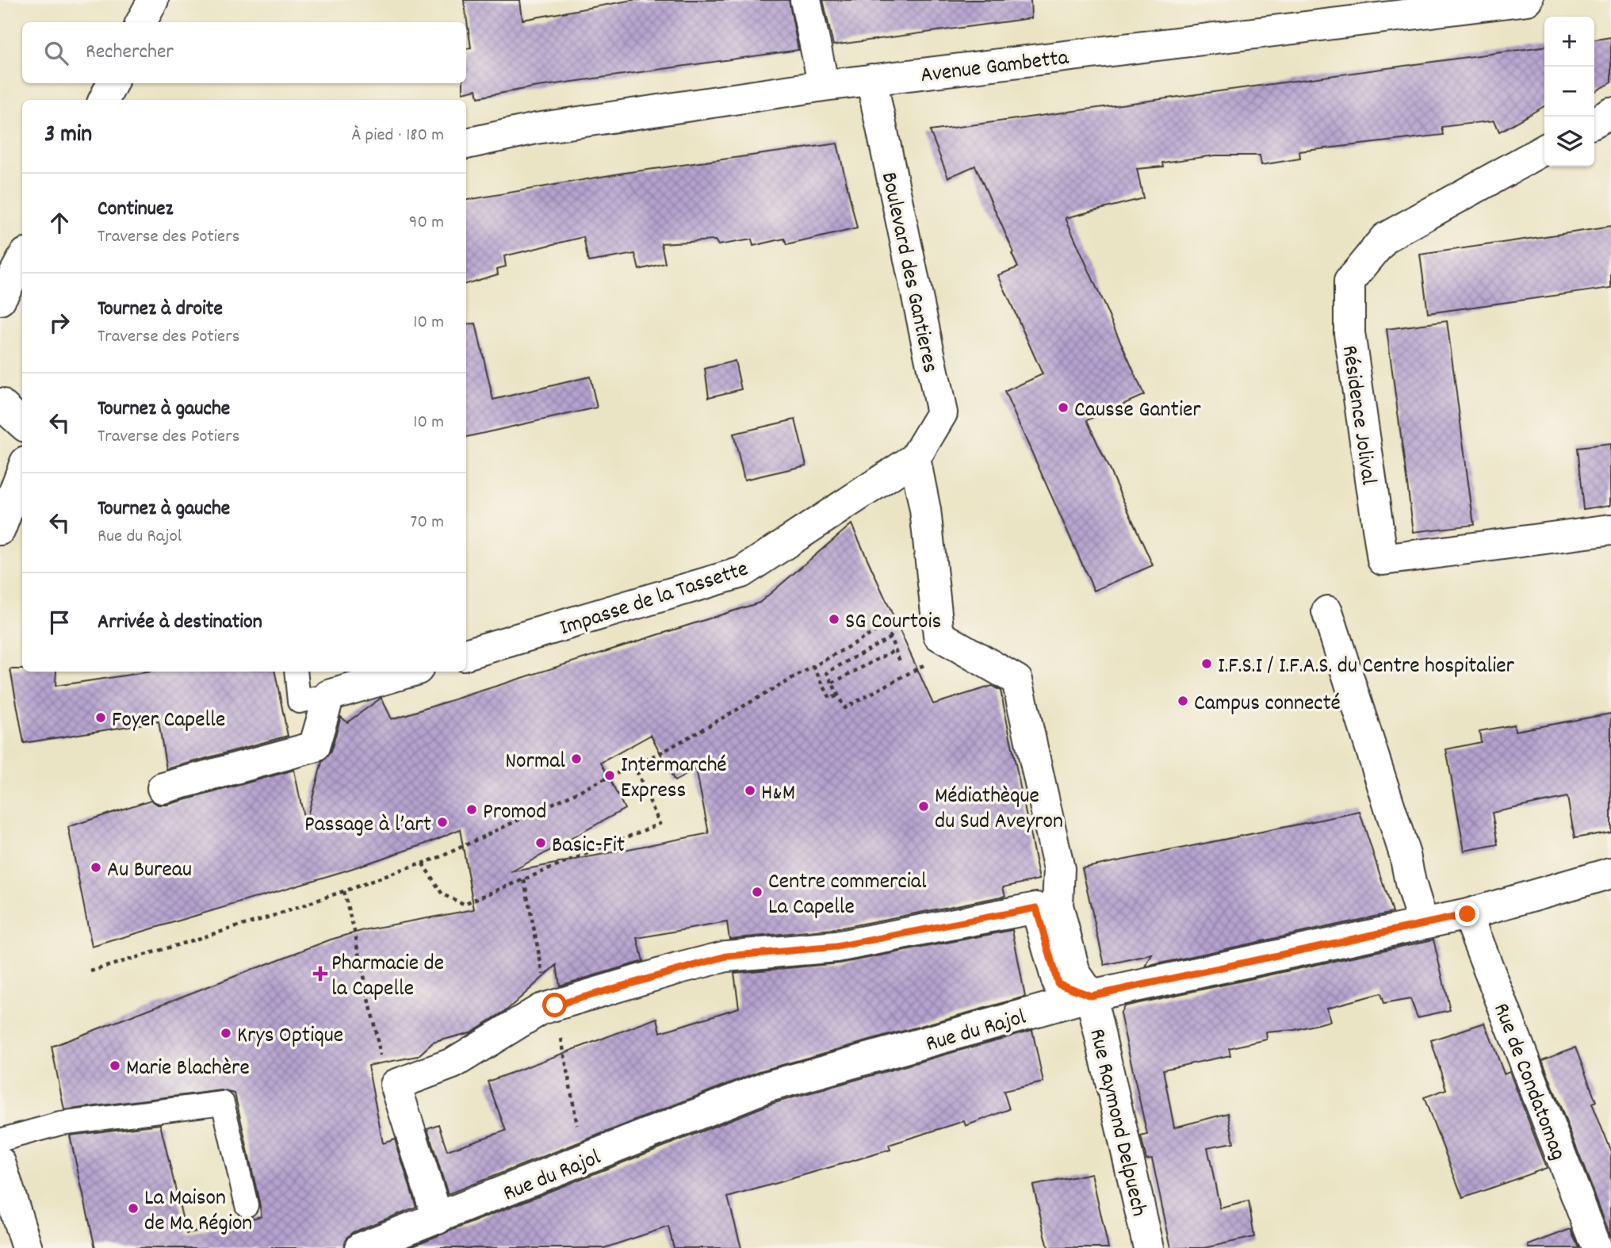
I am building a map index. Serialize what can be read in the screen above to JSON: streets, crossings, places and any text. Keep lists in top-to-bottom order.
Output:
{
  "streets": {
    "street": [
      "Avenue Gambetta",
      "Boulevard des Gantieres",
      "Résidence Jolival",
      "Impasse de la Tassette",
      "Rue du Rajol",
      "Rue de Condatomag",
      "Rue Raymond Delpuech"
    ]
  },
  "crossings": [
    ["Avenue Gambetta", "Boulevard des Gantieres"],
    ["Boulevard des Gantieres", "Impasse de la Tassette"],
    ["Rue du Rajol", "Rue de Condatomag"],
    ["Rue du Rajol", "Rue Raymond Delpuech"]
  ],
  "places": {
    "other": [
      "Causse Gantier",
      "SG Courtois",
      "I.F.S.I / I.F.A.S. du Centre hospitalier",
      "Campus connecté",
      "Foyer Capelle",
      "Normal",
      "Intermarché Express",
      "H&M",
      "Médiathèque du Sud Aveyron",
      "Promod",
      "Passage à l’art",
      "Basic-Fit",
      "Au Bureau",
      "Centre commercial La Capelle",
      "Krys Optique",
      "Marie Blachère",
      "La Maison de Ma Région"
    ],
    "health": ["Pharmacie de la Capelle"]
  },
  "page": {
    "map_buttons": ["+", "−"],
    "search": "Rechercher",
    "heading": ["3 min", "À pied · 180 m"],
    "list": [
      ["Continuez", "Traverse des Potiers", "90 m"],
      ["Tournez à droite", "Traverse des Potiers", "10 m"],
      ["Tournez à gauche", "Traverse des Potiers", "10 m"],
      ["Tournez à gauche", "Rue du Rajol", "70 m"],
      "Arrivée à destination"
    ]
  }
}
